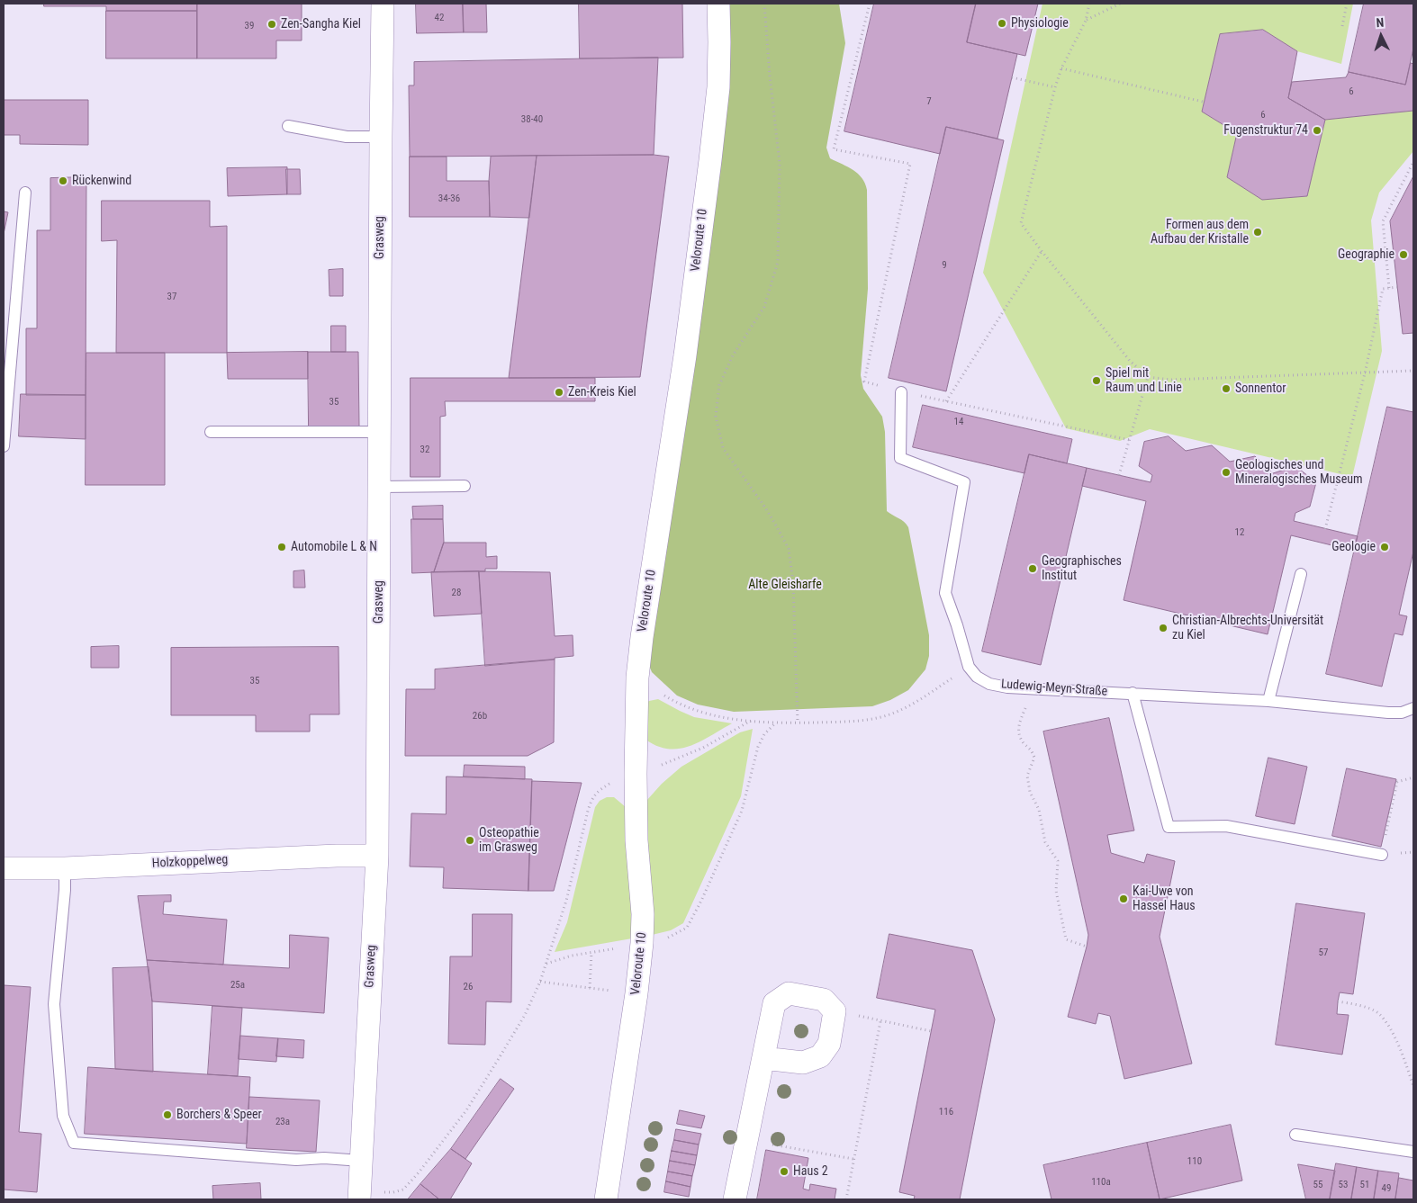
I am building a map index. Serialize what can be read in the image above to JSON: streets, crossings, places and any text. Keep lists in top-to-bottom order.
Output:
{
  "streets": {
    "street": ["Grasweg", "Veloroute 10", "Holzkoppelweg"],
    "lane": ["Ludewig-Meyn-Straße"]
  },
  "crossings": [
    ["Grasweg", "Holzkoppelweg"]
  ],
  "parks": ["Alte Gleisharfe"],
  "places": [
    "Physiologie",
    "Zen-Sangha Kiel",
    "Fugenstruktur 74",
    "Rückenwind",
    "Formen aus dem Aufbau der Kristalle",
    "Geographie",
    "Spiel mit Raum und Linie",
    "Sonnentor",
    "Zen-Kreis Kiel",
    "Geologisches und Mineralogisches Museum",
    "Automobile L & N",
    "Geologie",
    "Geographisches Institut",
    "Christian-Albrechts-Universität zu Kiel",
    "Osteopathie im Grasweg",
    "Kai-Uwe von Hassel Haus",
    "Borchers & Speer",
    "Haus 2"
  ],
  "house_numbers": [
    "42",
    "39",
    "6",
    "7",
    "6",
    "38-40",
    "34-36",
    "9",
    "37",
    "35",
    "14",
    "32",
    "12",
    "28",
    "35",
    "26b",
    "57",
    "25a",
    "26",
    "116",
    "23a",
    "110",
    "110a",
    "55",
    "53",
    "51",
    "49"
  ],
  "north": "top"
}
